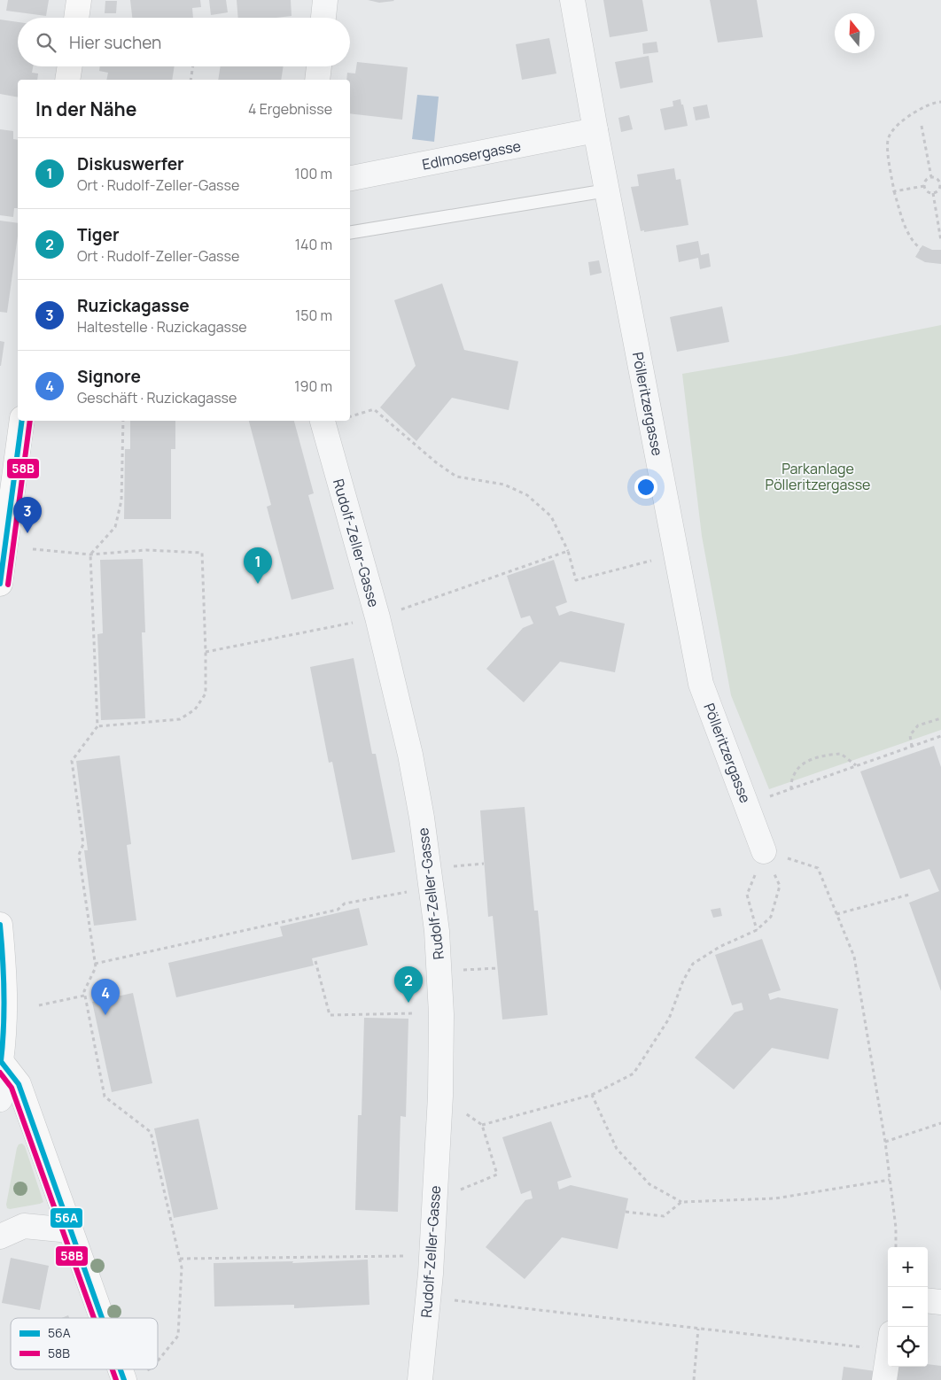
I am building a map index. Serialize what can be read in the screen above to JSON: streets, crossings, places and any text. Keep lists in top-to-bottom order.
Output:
{
  "streets": {
    "street": ["Edlmosergasse", "Pölleritzergasse", "Rudolf-Zeller-Gasse"]
  },
  "crossings": [
    ["Edlmosergasse", "Pölleritzergasse"]
  ],
  "parks": ["Parkanlage Pölleritzergasse"],
  "lines": ["transit line 56A", "transit line 58B"],
  "legend": ["56A", "58B"],
  "north": "top",
  "page": {
    "search": "Hier suchen",
    "heading": ["In der Nähe", "4 Ergebnisse"],
    "list": [
      {
        "mark": "1",
        "name": "Diskuswerfer",
        "note": "Ort · Rudolf-Zeller-Gasse",
        "value": "100 m"
      },
      {
        "mark": "2",
        "name": "Tiger",
        "note": "Ort · Rudolf-Zeller-Gasse",
        "value": "140 m"
      },
      {
        "mark": "3",
        "name": "Ruzickagasse",
        "note": "Haltestelle · Ruzickagasse",
        "value": "150 m"
      },
      {
        "mark": "4",
        "name": "Signore",
        "note": "Geschäft · Ruzickagasse",
        "value": "190 m"
      }
    ],
    "pins": [
      "3",
      "1",
      "2",
      "4"
    ],
    "map_buttons": ["+", "−"]
  }
}
